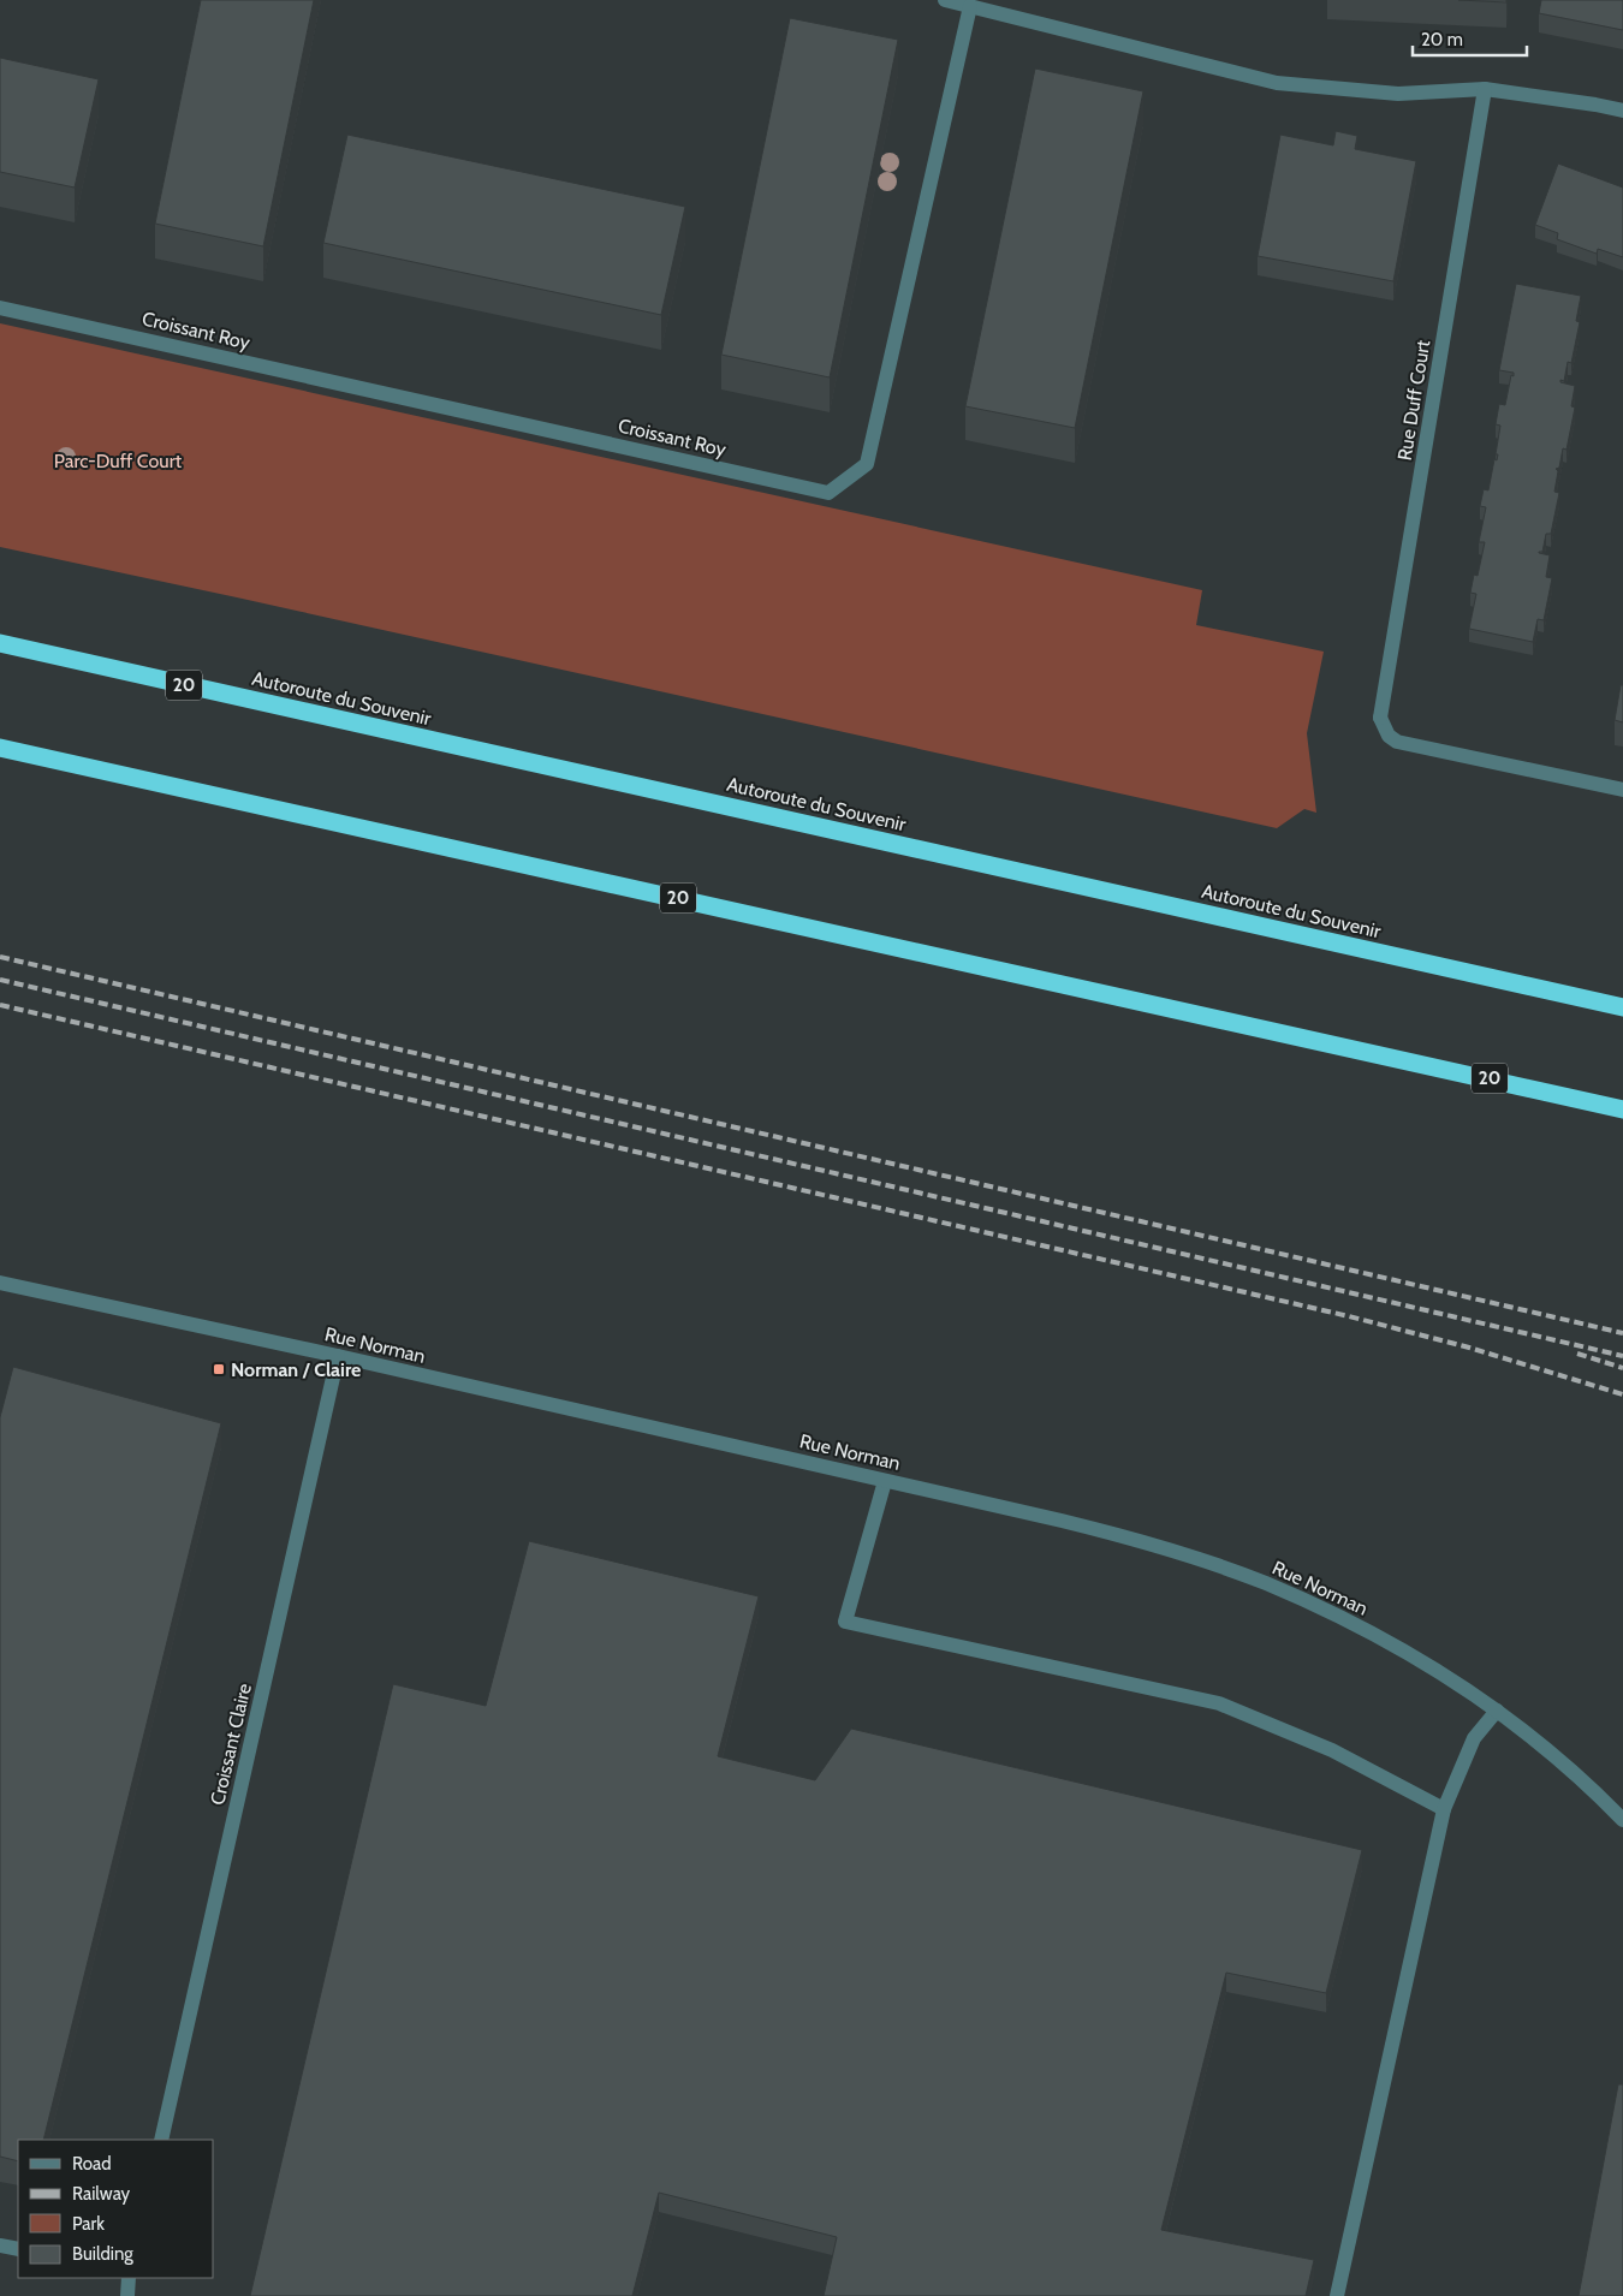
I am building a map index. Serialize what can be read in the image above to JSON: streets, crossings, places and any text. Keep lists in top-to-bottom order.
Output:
{
  "streets": {
    "highway": ["20", "Autoroute du Souvenir"],
    "street": [
      "Croissant Roy",
      "Rue Duff Court",
      "Rue Norman",
      "Croissant Claire"
    ]
  },
  "crossings": [
    ["Rue Norman", "Croissant Claire"]
  ],
  "parks": ["Parc-Duff Court"],
  "places": {
    "transit": ["Norman / Claire"]
  },
  "legend": [
    "Road",
    "Railway",
    "Park",
    "Building"
  ],
  "scale_bar": "20 m"
}
